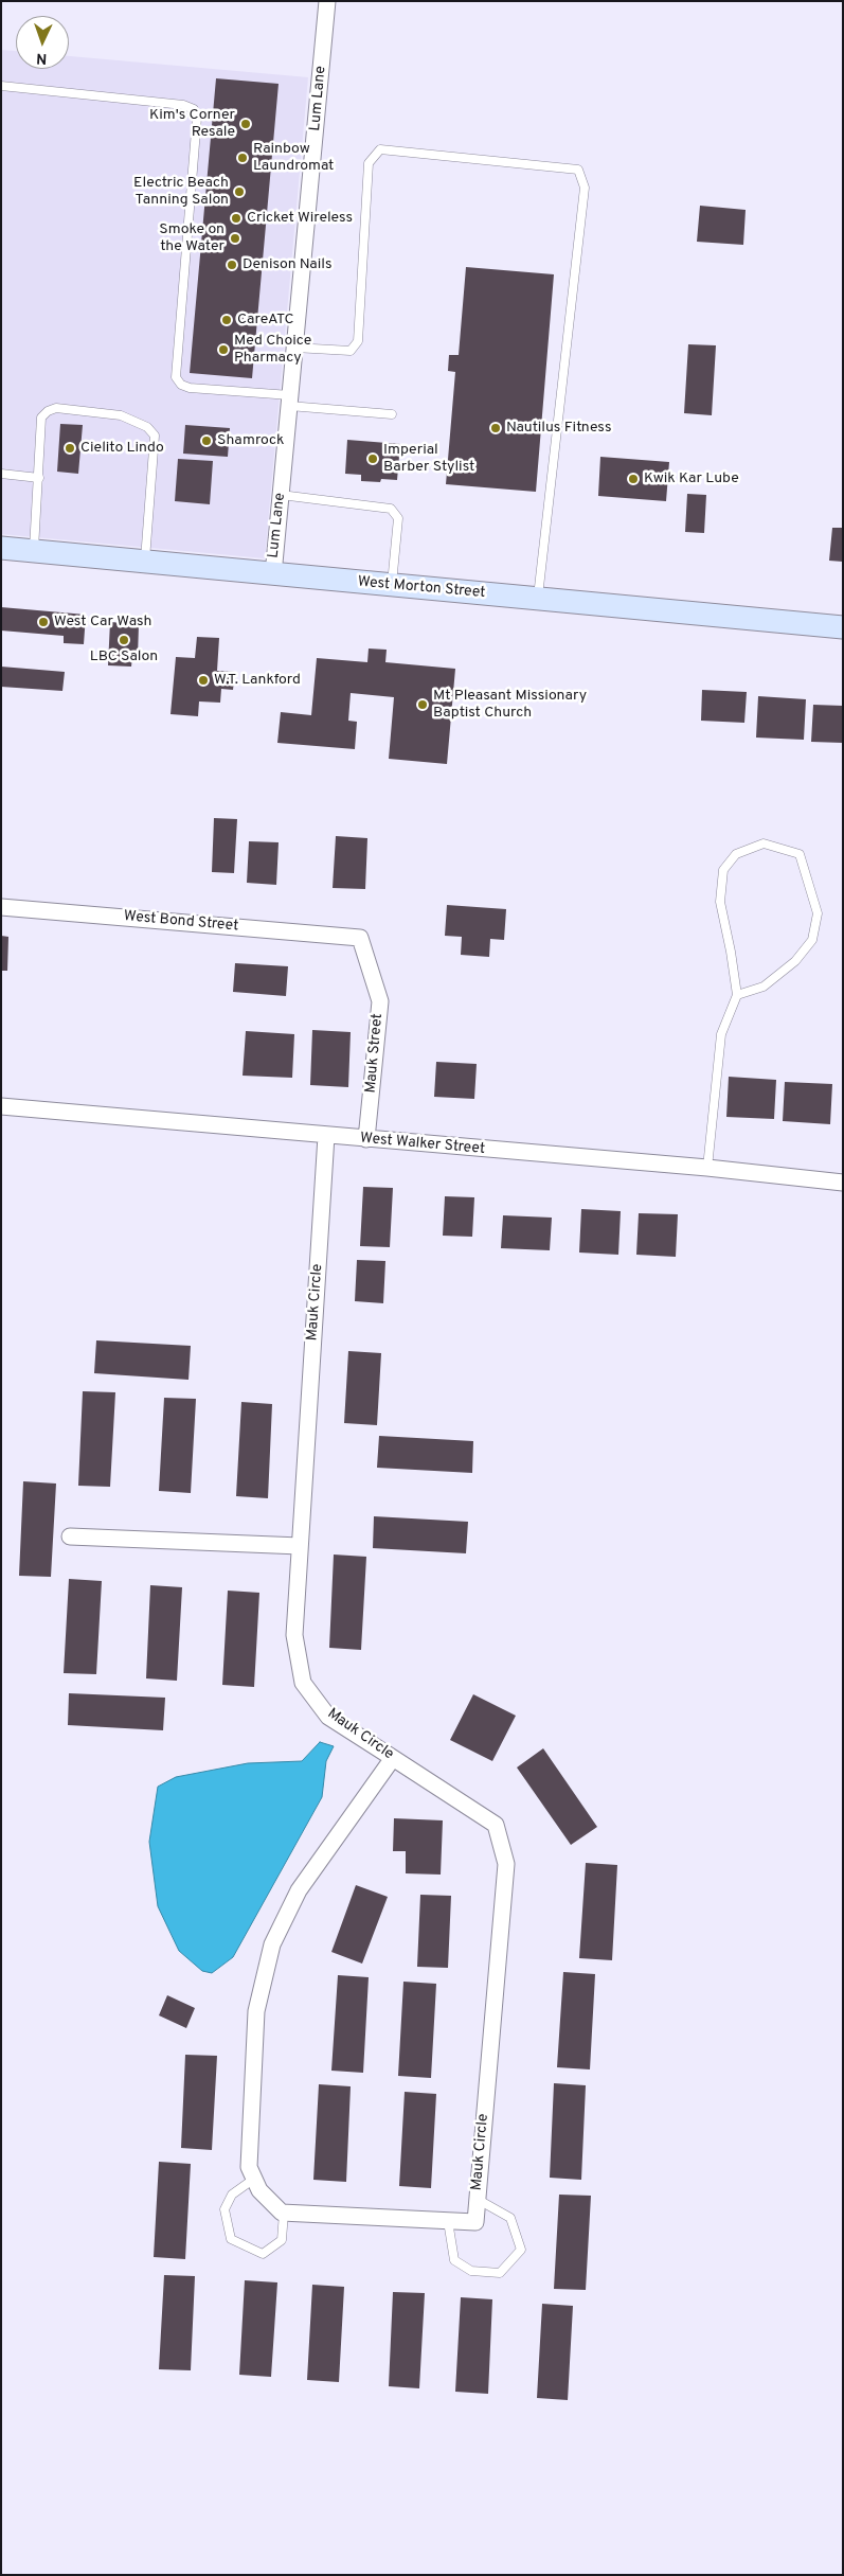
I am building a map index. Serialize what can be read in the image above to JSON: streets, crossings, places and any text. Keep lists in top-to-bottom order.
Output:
{
  "streets": {
    "main road": ["West Morton Street"],
    "street": [
      "Lum Lane",
      "West Bond Street",
      "Mauk Street",
      "West Walker Street",
      "Mauk Circle"
    ]
  },
  "crossings": [
    ["Lum Lane", "West Morton Street"],
    ["West Bond Street", "Mauk Street"],
    ["Mauk Street", "West Walker Street"],
    ["West Walker Street", "Mauk Circle"]
  ],
  "places": [
    "Kim's Corner Resale",
    "Rainbow Laundromat",
    "Electric Beach Tanning Salon",
    "Cricket Wireless",
    "Smoke on the Water",
    "Denison Nails",
    "CareATC",
    "Med Choice Pharmacy",
    "Nautilus Fitness",
    "Shamrock",
    "Cielito Lindo",
    "Imperial Barber Stylist",
    "Kwik Kar Lube",
    "West Car Wash",
    "LBC Salon",
    "W.T. Lankford",
    "Mt Pleasant Missionary Baptist Church"
  ],
  "north": "bottom"
}
